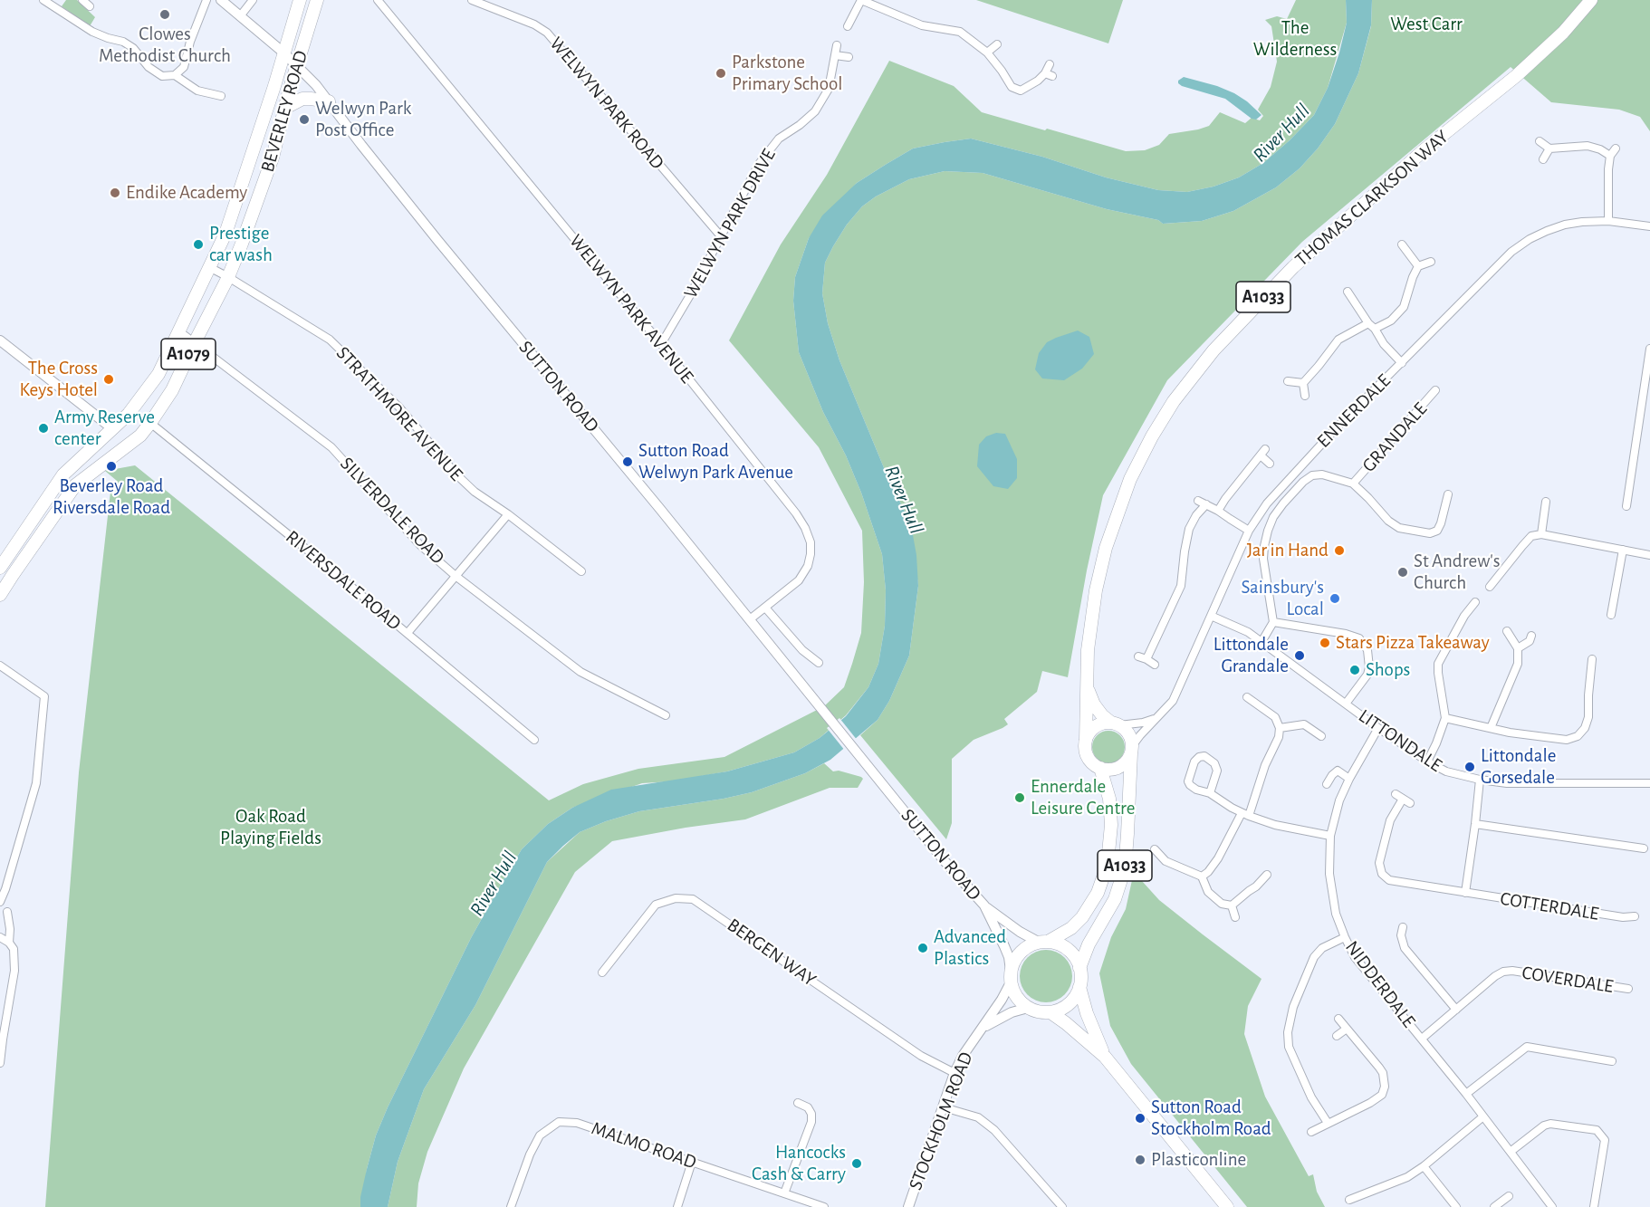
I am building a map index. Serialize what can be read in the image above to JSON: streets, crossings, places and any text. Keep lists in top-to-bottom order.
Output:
{
  "streets": {
    "main road": [
      "BEVERLEY ROAD",
      "THOMAS CLARKSON WAY",
      "A1033",
      "A1079"
    ],
    "street": [
      "WELWYN PARK ROAD",
      "WELWYN PARK DRIVE",
      "WELWYN PARK AVENUE",
      "SUTTON ROAD",
      "ENNERDALE",
      "STRATHMORE AVENUE",
      "GRANDALE",
      "SILVERDALE ROAD",
      "RIVERSDALE ROAD",
      "LITTONDALE",
      "COTTERDALE",
      "BERGEN WAY",
      "COVERDALE",
      "NIDDERDALE",
      "STOCKHOLM ROAD",
      "MALMO ROAD"
    ]
  },
  "crossings": [
    ["WELWYN PARK ROAD", "WELWYN PARK DRIVE"],
    ["BEVERLEY ROAD", "SUTTON ROAD"],
    ["BEVERLEY ROAD", "STRATHMORE AVENUE"],
    ["BEVERLEY ROAD", "SILVERDALE ROAD"],
    ["BEVERLEY ROAD", "RIVERSDALE ROAD"],
    ["THOMAS CLARKSON WAY", "A1033"],
    ["WELWYN PARK DRIVE", "WELWYN PARK AVENUE"],
    ["A1033", "SUTTON ROAD"],
    ["A1033", "ENNERDALE"],
    ["A1033", "STOCKHOLM ROAD"],
    ["WELWYN PARK AVENUE", "SUTTON ROAD"],
    ["SUTTON ROAD", "STOCKHOLM ROAD"],
    ["ENNERDALE", "LITTONDALE"],
    ["LITTONDALE", "NIDDERDALE"],
    ["BERGEN WAY", "STOCKHOLM ROAD"],
    ["COVERDALE", "NIDDERDALE"]
  ],
  "water": ["River Hull"],
  "parks": ["West Carr", "The Wilderness", "Oak Road Playing Fields"],
  "places": [
    "Clowes Methodist Church",
    "Parkstone Primary School",
    "Welwyn Park Post Office",
    "Endike Academy",
    "Prestige car wash",
    "The Cross Keys Hotel",
    "Army Reserve center",
    "Sutton Road Welwyn Park Avenue",
    "Beverley Road Riversdale Road",
    "Jar in Hand",
    "St Andrew's Church",
    "Sainsbury's Local",
    "Stars Pizza Takeaway",
    "Littondale Grandale",
    "Shops",
    "Littondale Gorsedale",
    "Ennerdale Leisure Centre",
    "Advanced Plastics",
    "Sutton Road Stockholm Road",
    "Plasticonline",
    "Hancocks Cash & Carry"
  ]
}
